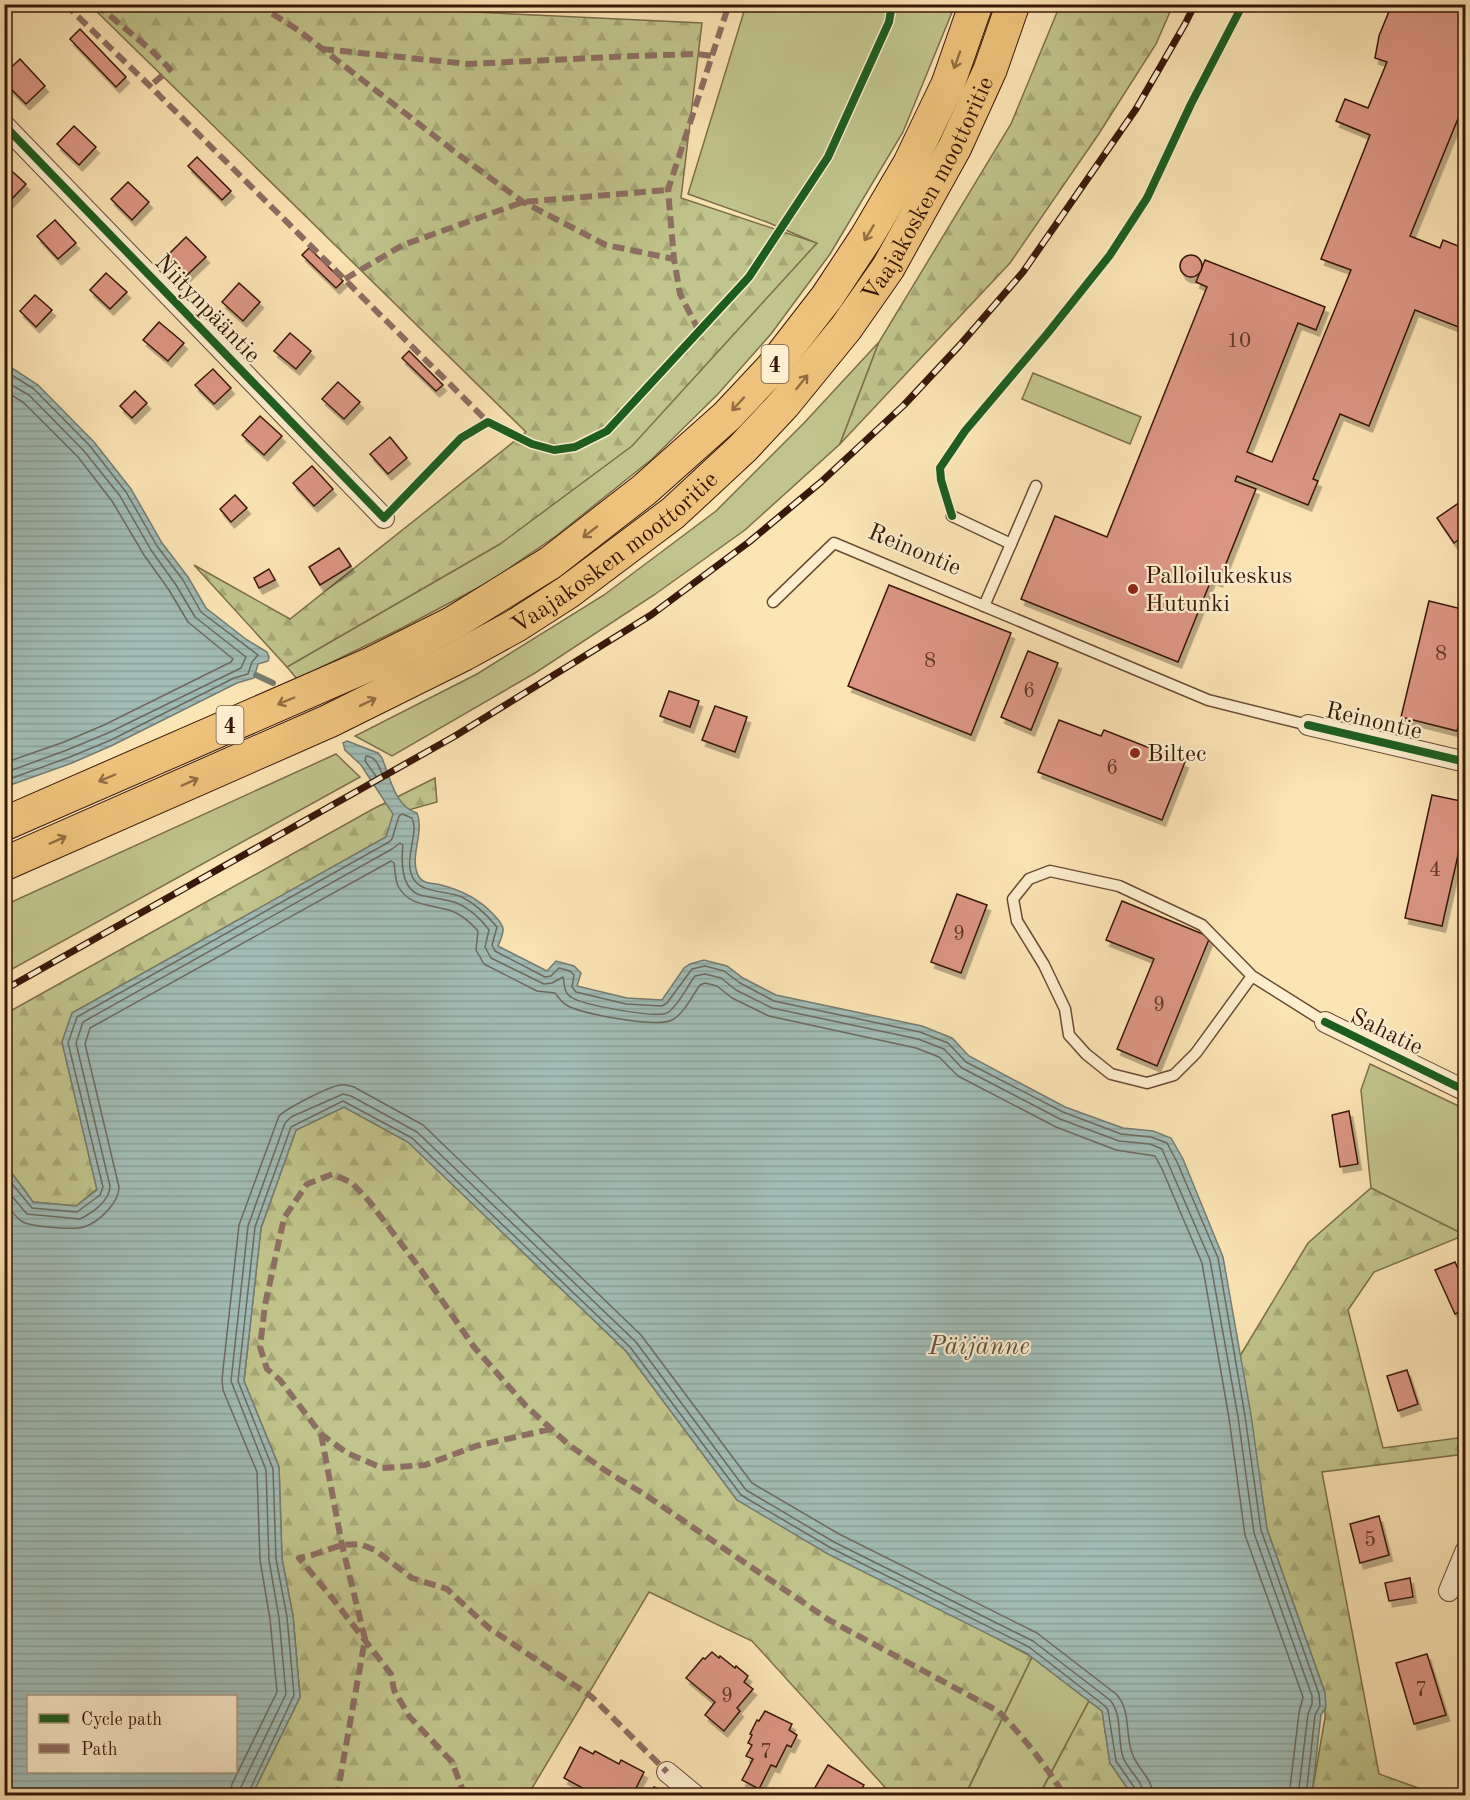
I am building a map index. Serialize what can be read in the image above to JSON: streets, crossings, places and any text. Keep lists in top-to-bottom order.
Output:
{
  "streets": {
    "highway": ["Vaajakosken moottoritie", "4"],
    "street": ["Niitynpääntie", "Reinontie", "Sahatie"]
  },
  "water": ["Päijänne"],
  "places": ["Palloilukeskus Hutunki", "Biltec"],
  "house_numbers": [
    "10",
    "8",
    "8",
    "6",
    "6",
    "4",
    "9",
    "9",
    "5",
    "7",
    "9",
    "7"
  ],
  "legend": ["Cycle path", "Path"]
}
